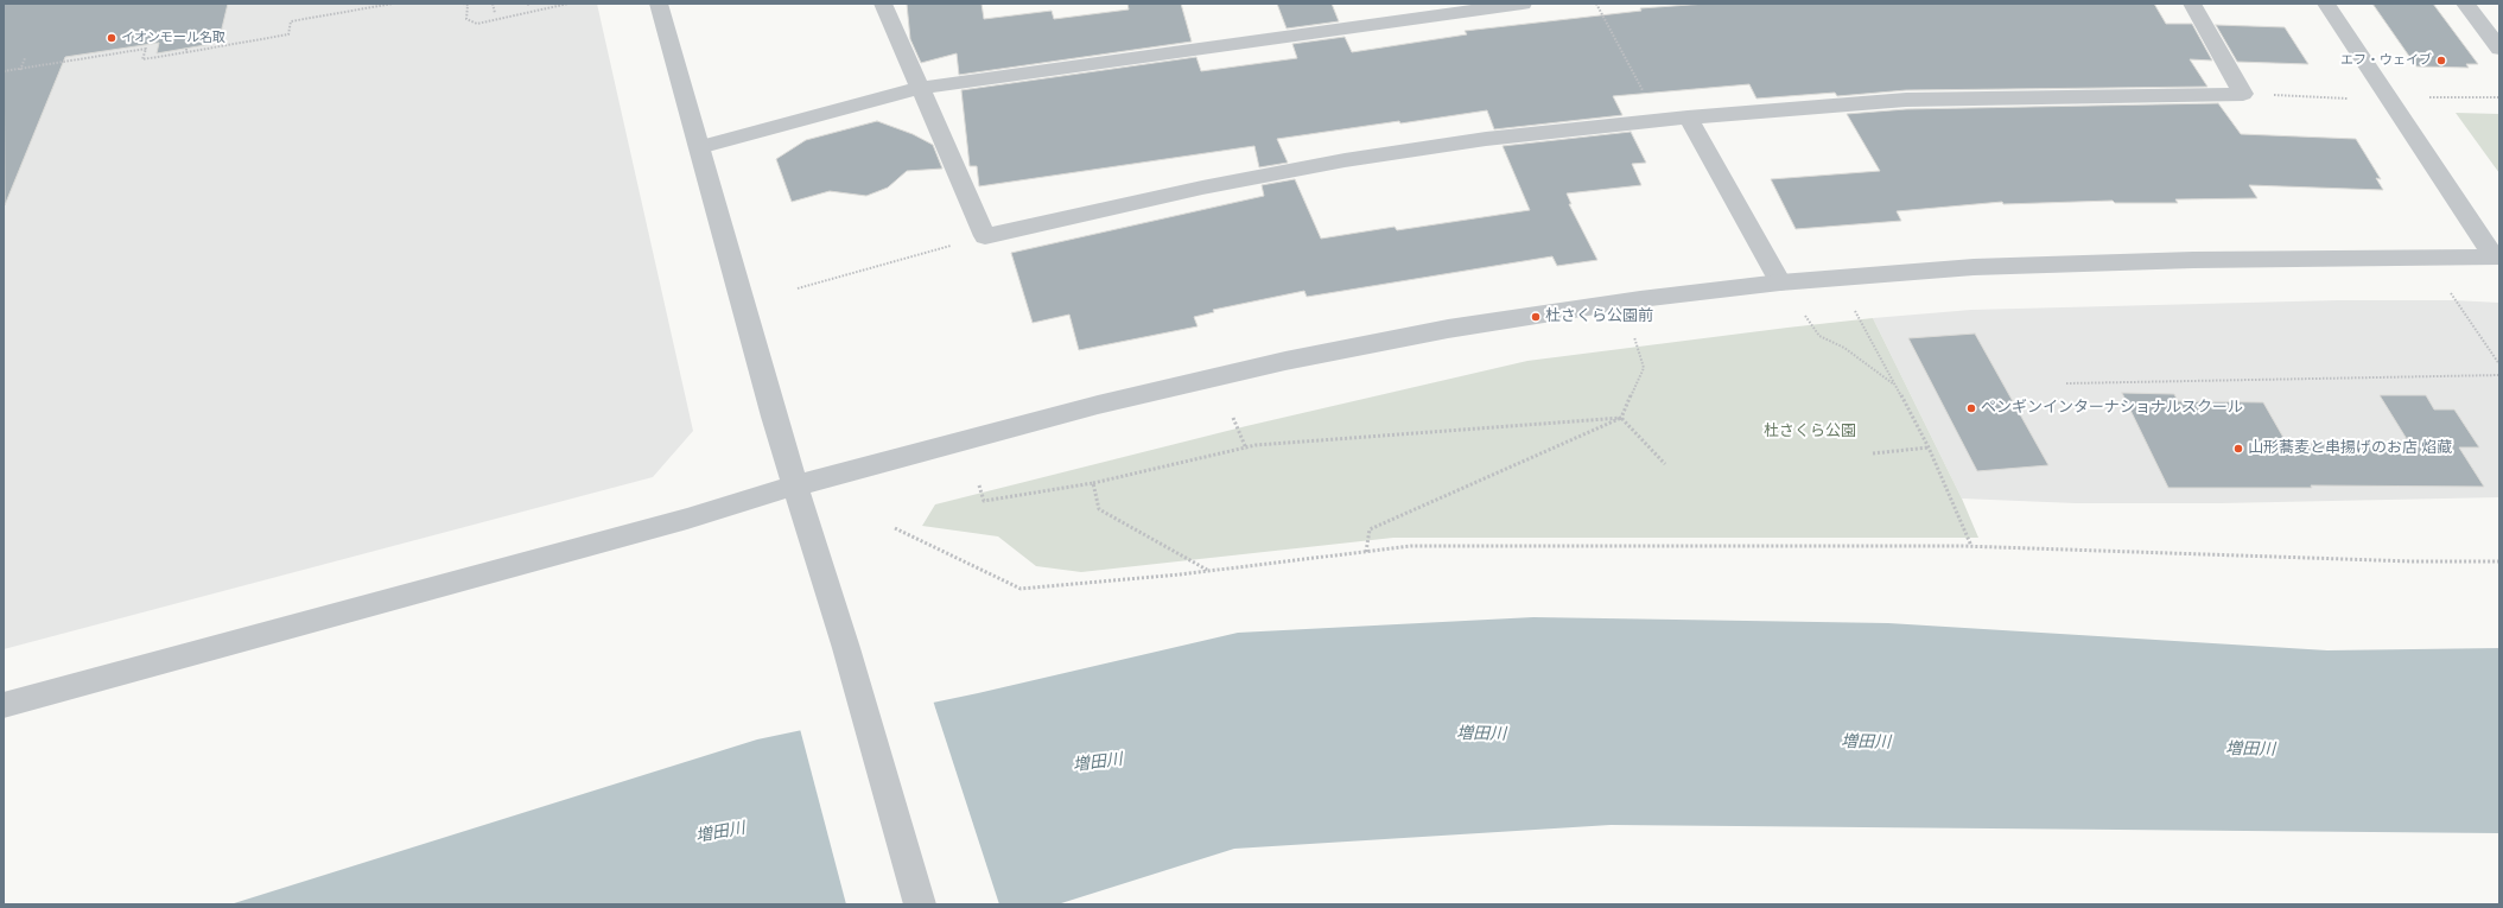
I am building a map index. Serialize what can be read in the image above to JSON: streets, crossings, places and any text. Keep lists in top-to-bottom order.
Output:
{
  "water": ["増田川"],
  "parks": ["杜さくら公園"],
  "places": [
    "イオンモール名取",
    "エフ・ウェイブ",
    "杜さくら公園前",
    "ペンギンインターナショナルスクール",
    "山形蕎麦と串揚げのお店 焰藏"
  ]
}
